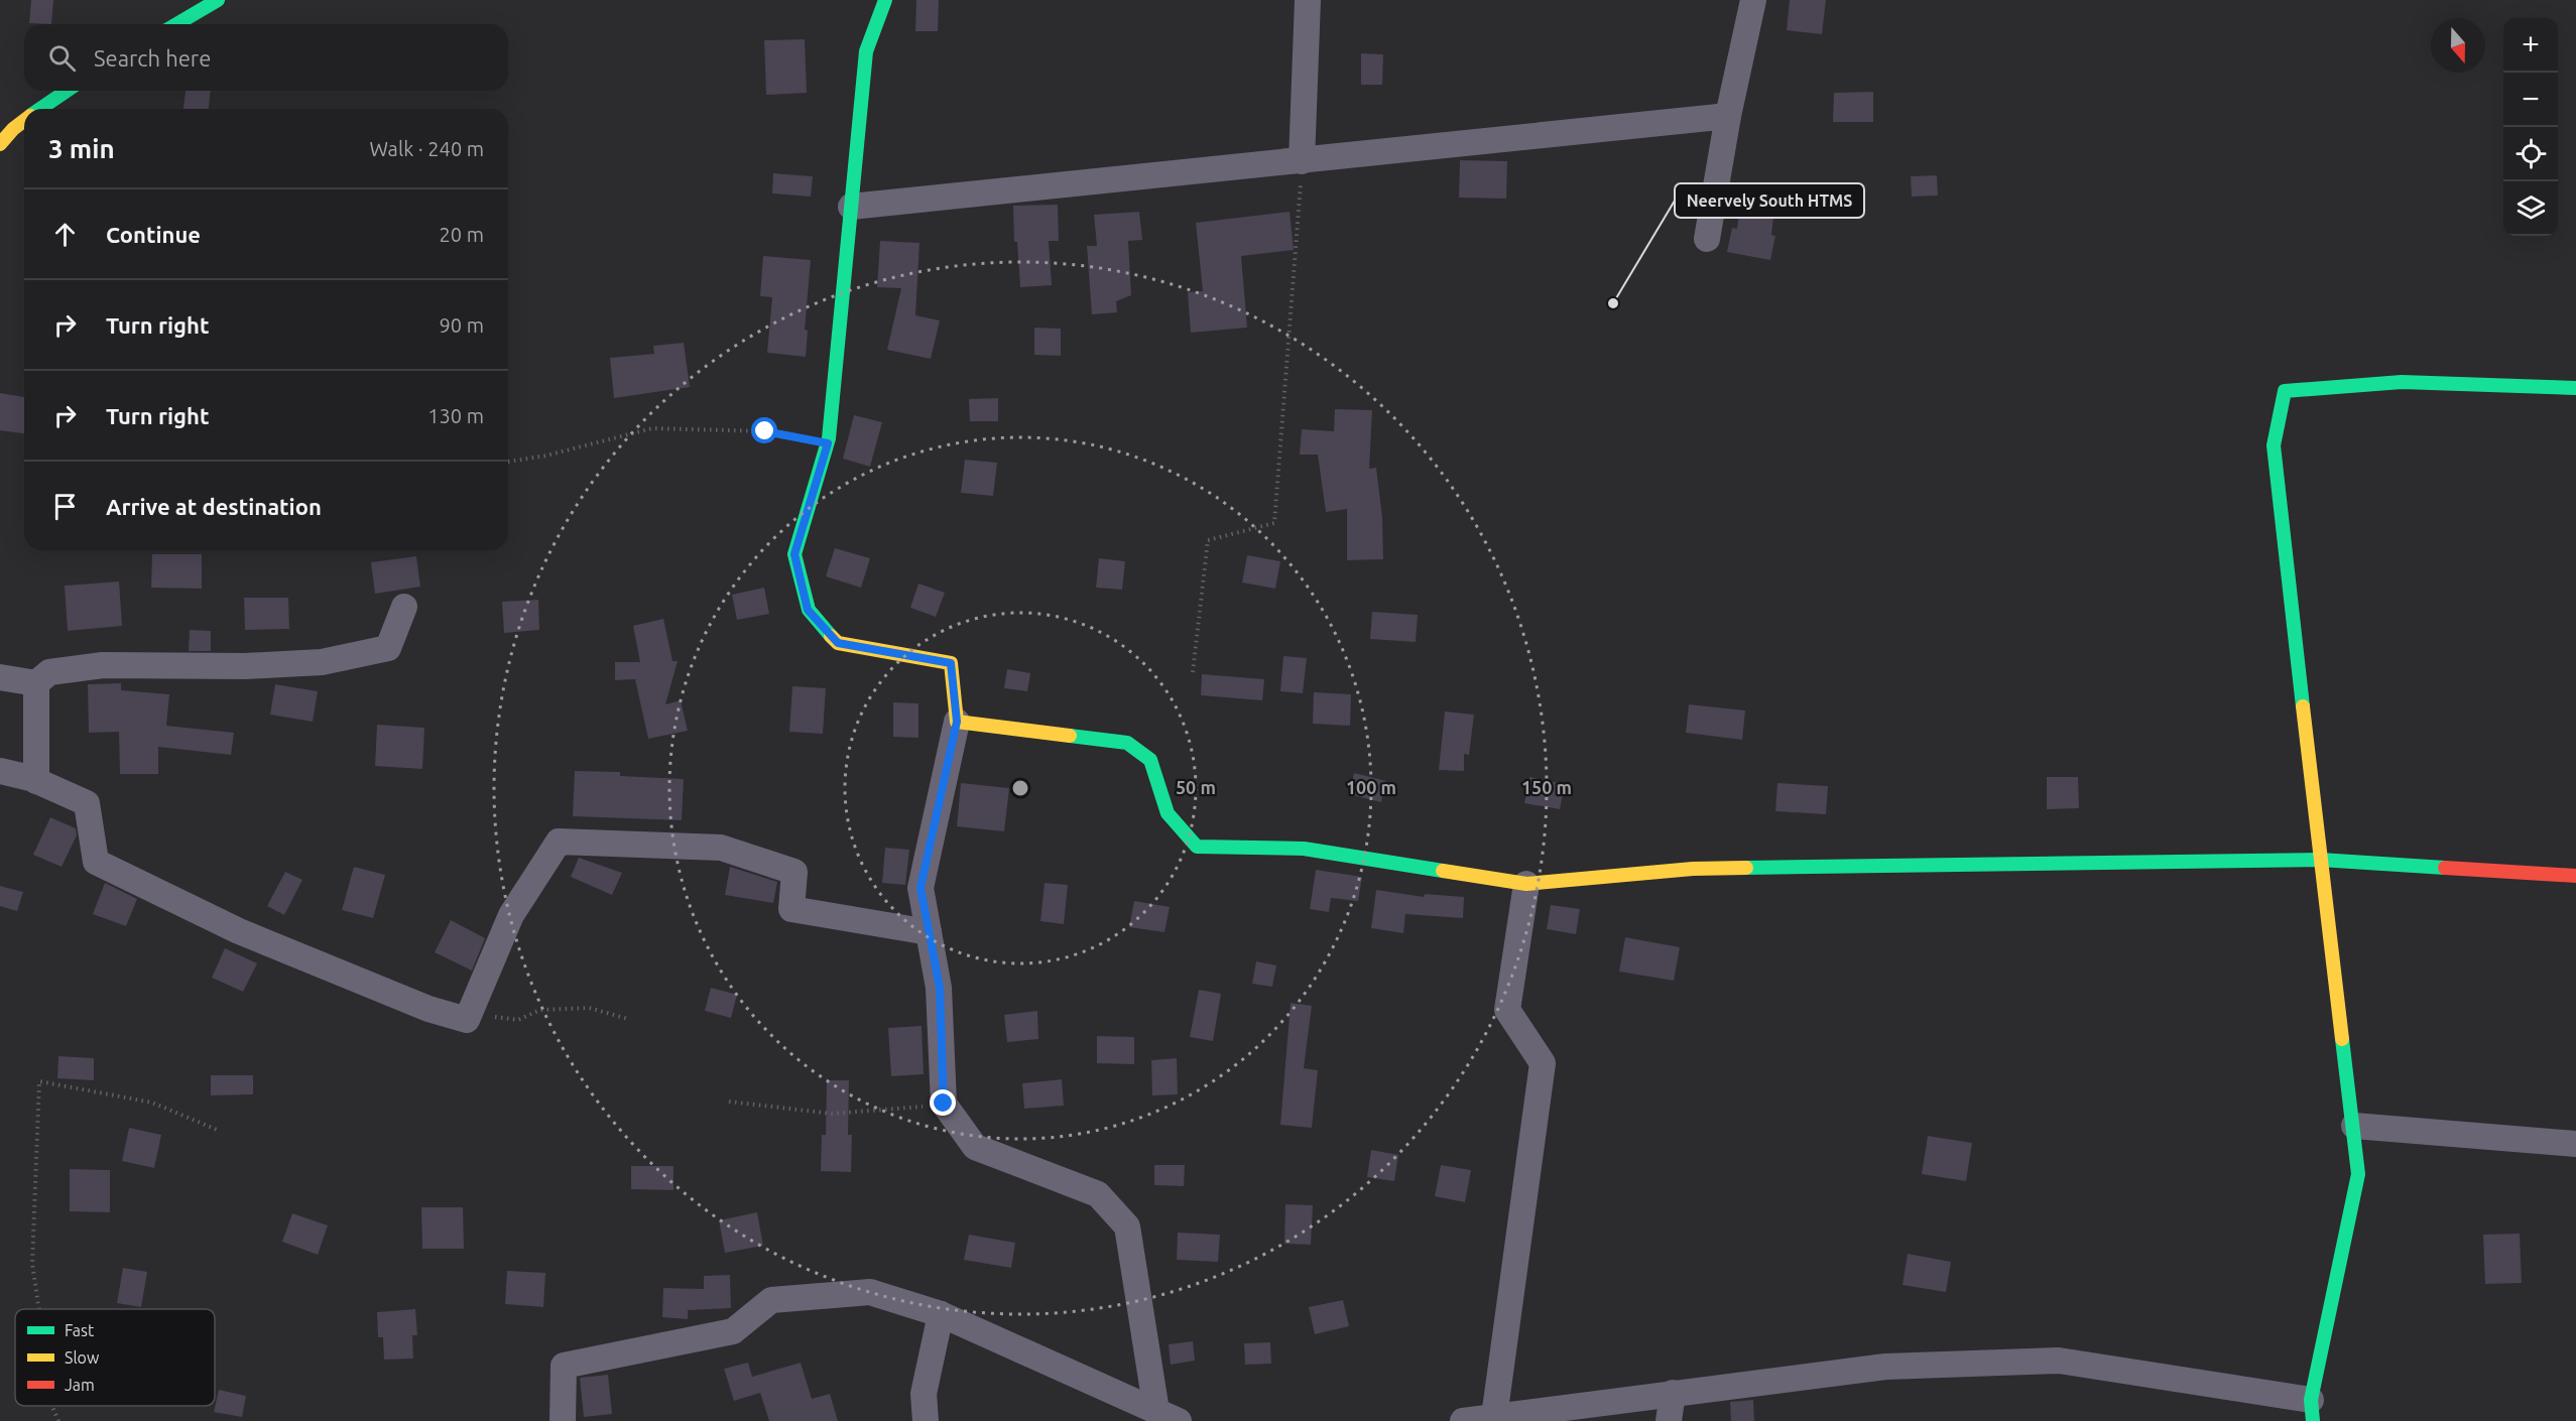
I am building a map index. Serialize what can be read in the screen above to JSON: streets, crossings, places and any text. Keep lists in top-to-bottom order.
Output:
{
  "places": ["Neervely South HTMS"],
  "legend": ["Fast", "Slow", "Jam"],
  "north": "bottom",
  "page": {
    "map_buttons": ["+", "−"],
    "search": "Search here",
    "heading": ["3 min", "Walk · 240 m"],
    "list": [
      ["Continue", "20 m"],
      ["Turn right", "90 m"],
      ["Turn right", "130 m"],
      "Arrive at destination"
    ]
  },
  "rings": ["50 m", "100 m", "150 m"]
}
